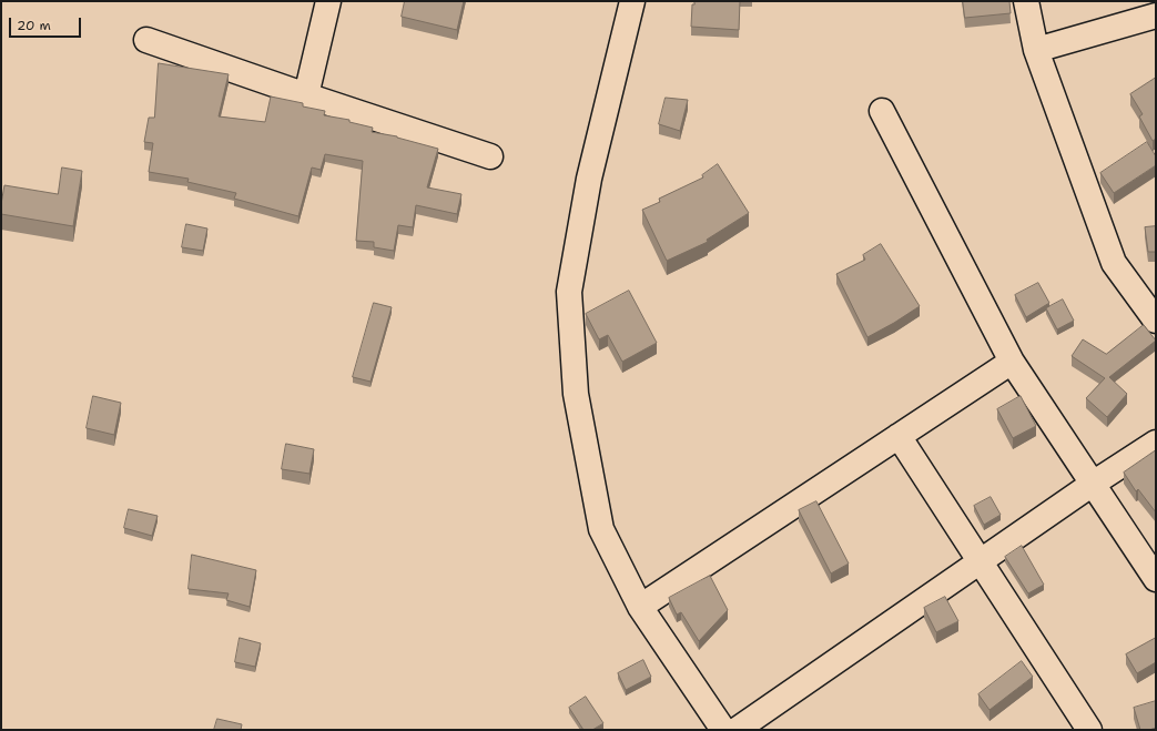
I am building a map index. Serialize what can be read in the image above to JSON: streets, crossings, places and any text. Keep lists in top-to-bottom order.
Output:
{
  "scale_bar": "20 m"
}
